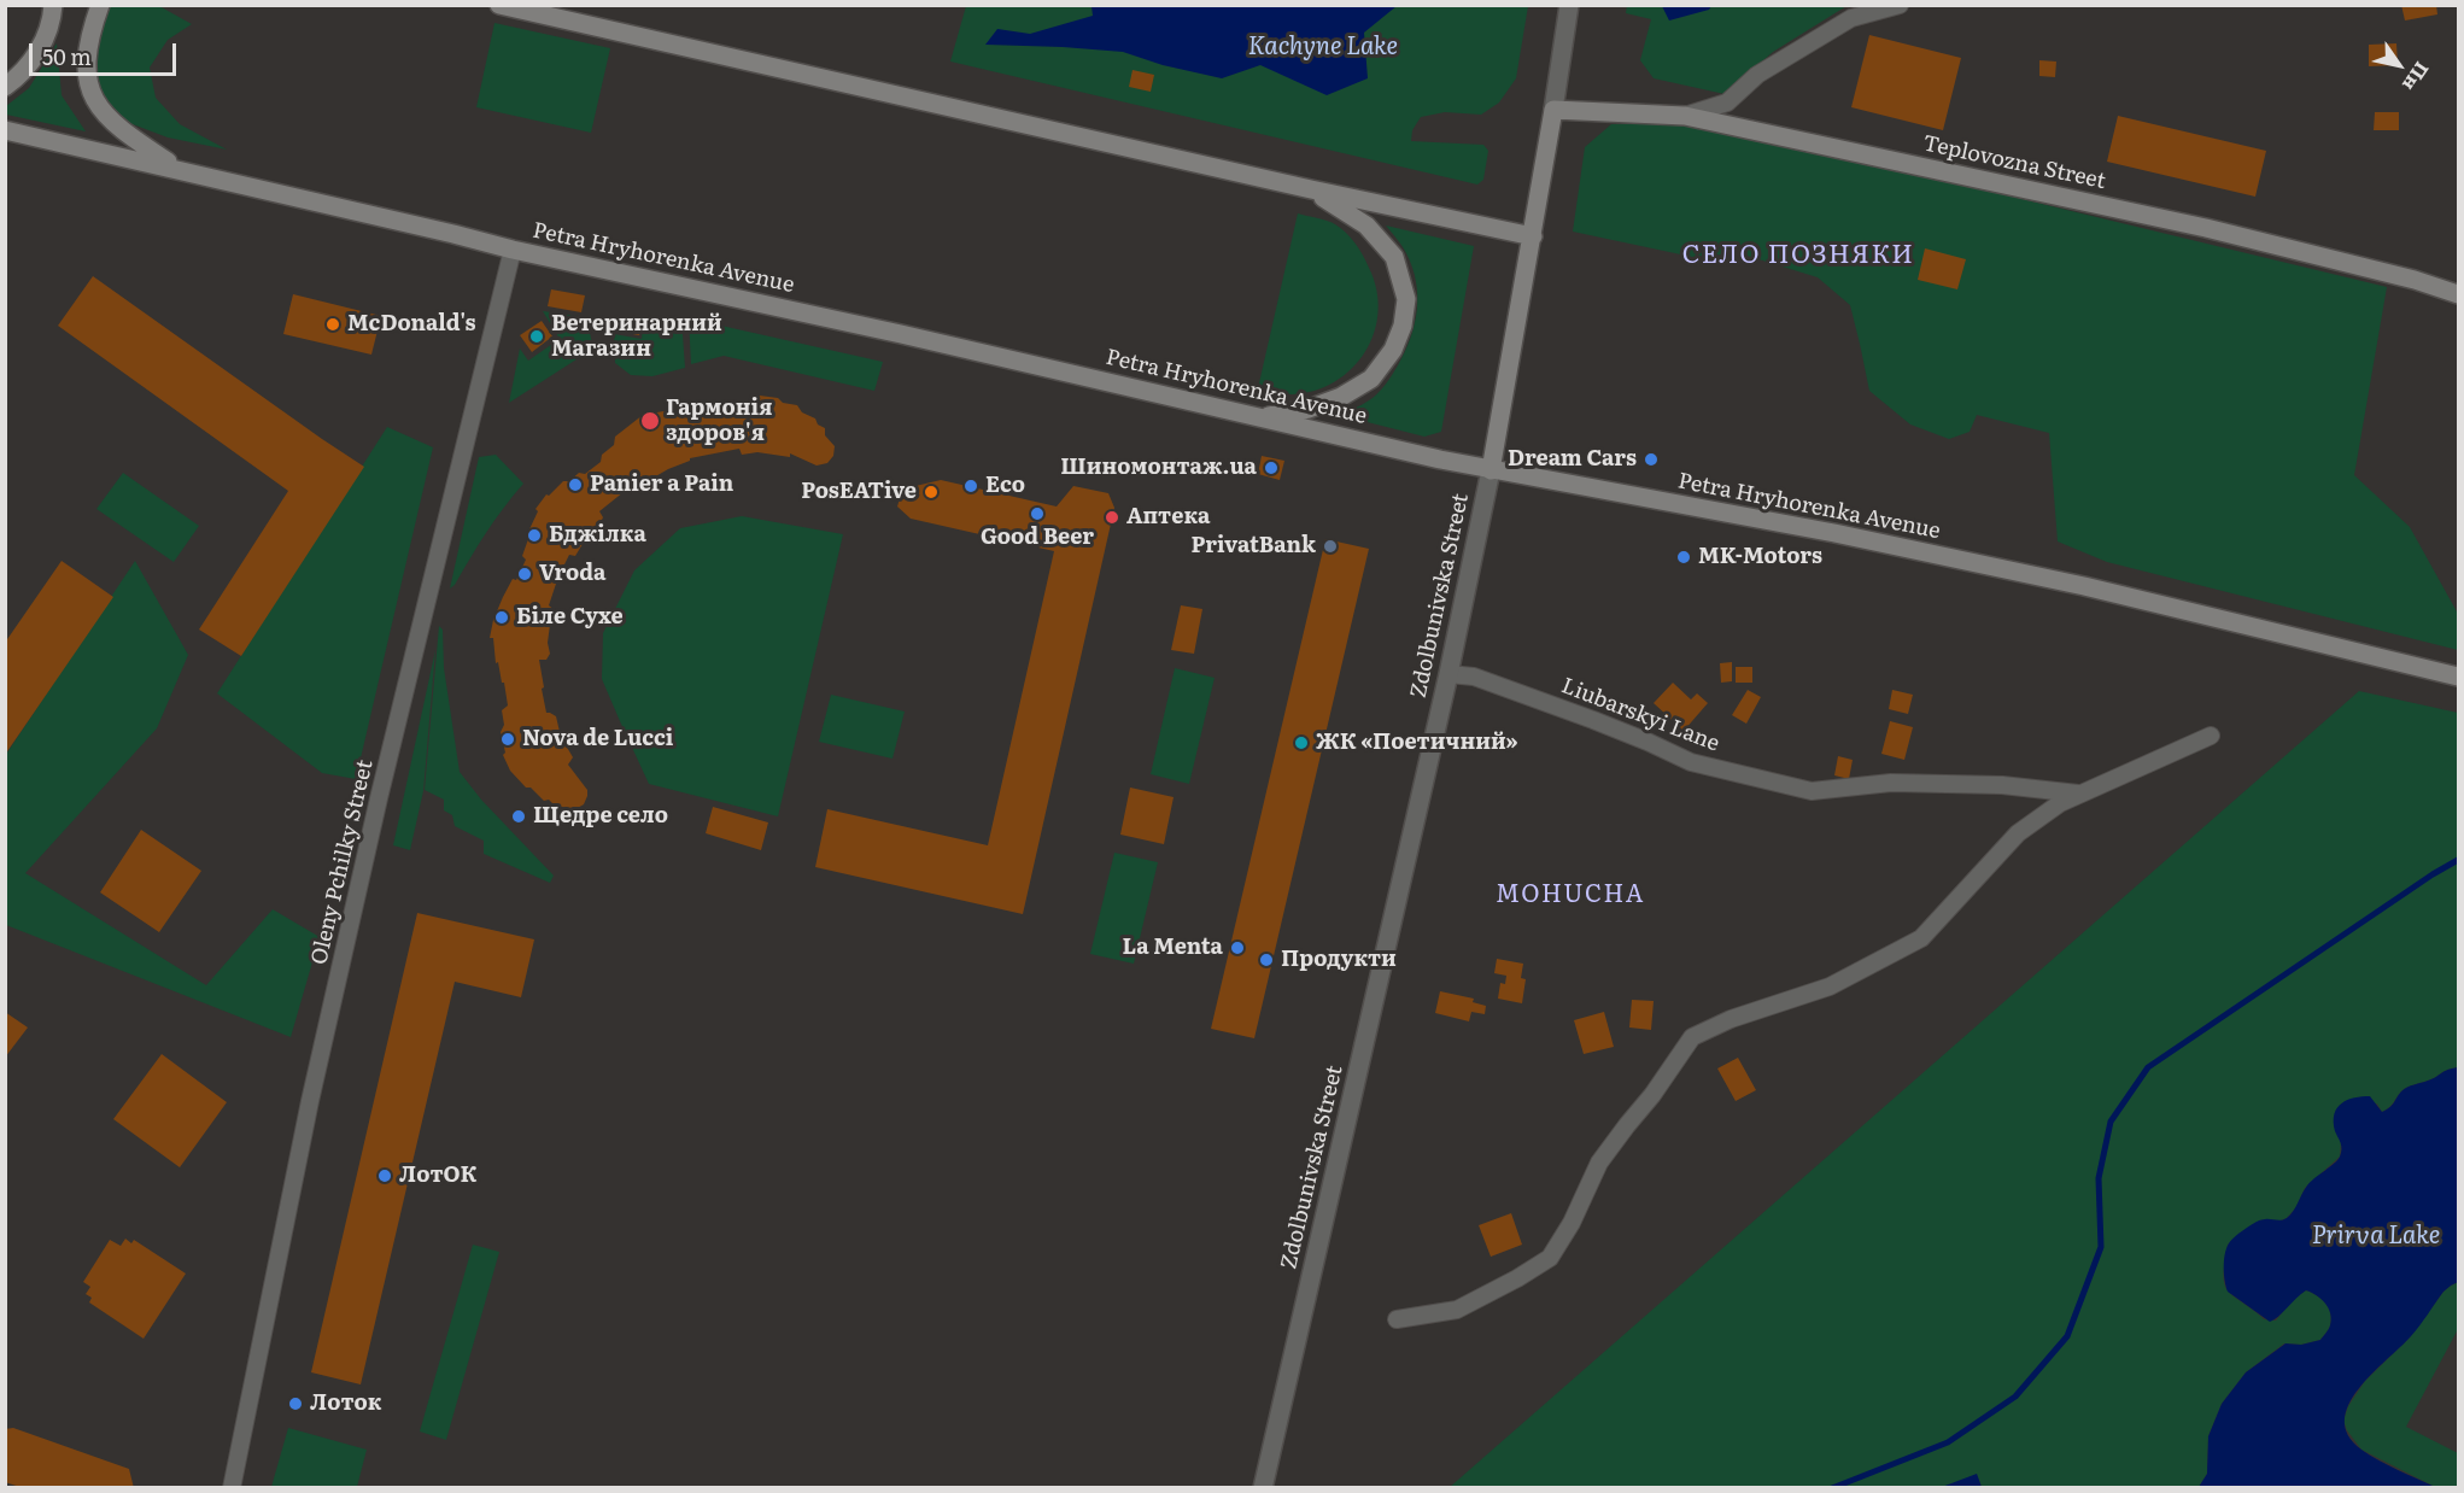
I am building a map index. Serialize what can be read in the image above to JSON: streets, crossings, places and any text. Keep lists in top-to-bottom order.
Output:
{
  "streets": {
    "main road": ["Teplovozna Street", "Petra Hryhorenka Avenue", "Zdolbunivska Street"],
    "street": ["Liubarskyi Lane", "Oleny Pchilky Street"]
  },
  "crossings": [
    ["Teplovozna Street", "Zdolbunivska Street"],
    ["Petra Hryhorenka Avenue", "Zdolbunivska Street"],
    ["Petra Hryhorenka Avenue", "Oleny Pchilky Street"],
    ["Zdolbunivska Street", "Liubarskyi Lane"]
  ],
  "districts": ["СЕЛО ПОЗНЯКИ", "MOHUCHA"],
  "water": ["Kachyne Lake", "Prirva Lake"],
  "places": [
    "McDonald's",
    "Ветеринарний Магазин",
    "Гармонія здоров'я",
    "Dream Cars",
    "Шиномонтаж.ua",
    "Panier a Pain",
    "Eco",
    "PosEATive",
    "Good Beer",
    "Аптека",
    "Бджілка",
    "PrivatBank",
    "MK-Motors",
    "Vroda",
    "Біле Сухе",
    "Nova de Lucci",
    "ЖК «Поетичний»",
    "Щедре село",
    "La Menta",
    "Продукти",
    "ЛотОК",
    "Лоток"
  ],
  "scale_bar": "50 m",
  "north": "bottom right"
}
